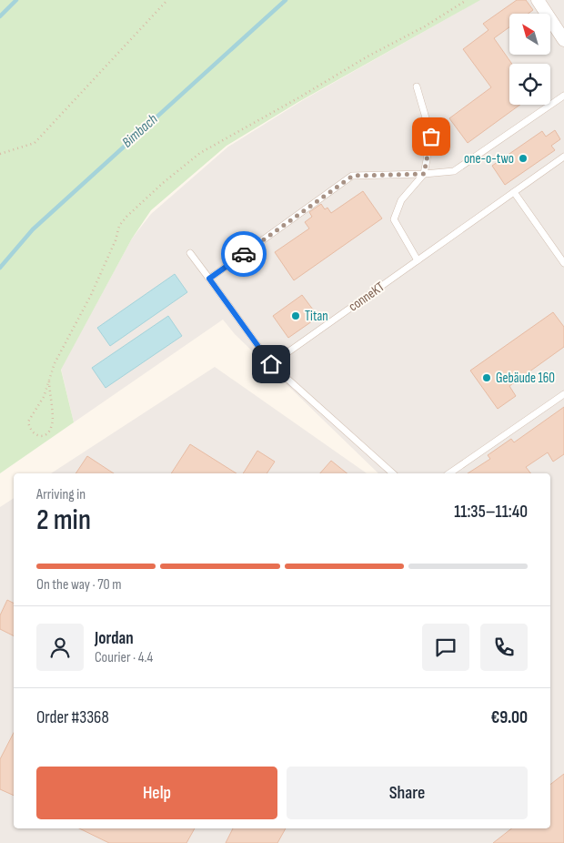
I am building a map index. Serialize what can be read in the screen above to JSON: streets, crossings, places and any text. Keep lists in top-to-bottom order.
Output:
{
  "streets": {
    "lane": ["conneKT"]
  },
  "water": ["Bimbach"],
  "places": ["one-o-two", "Titan", "Gebäude 160"],
  "north": "top left",
  "page": {
    "heading": ["2 min", "Arriving in", "11:35–11:40"],
    "panel": [
      "Jordan",
      "Courier · 4.4",
      "Order #3368",
      "€9.00"
    ],
    "bar": "On the way · 70 m",
    "buttons": ["Help", "Share"]
  }
}
